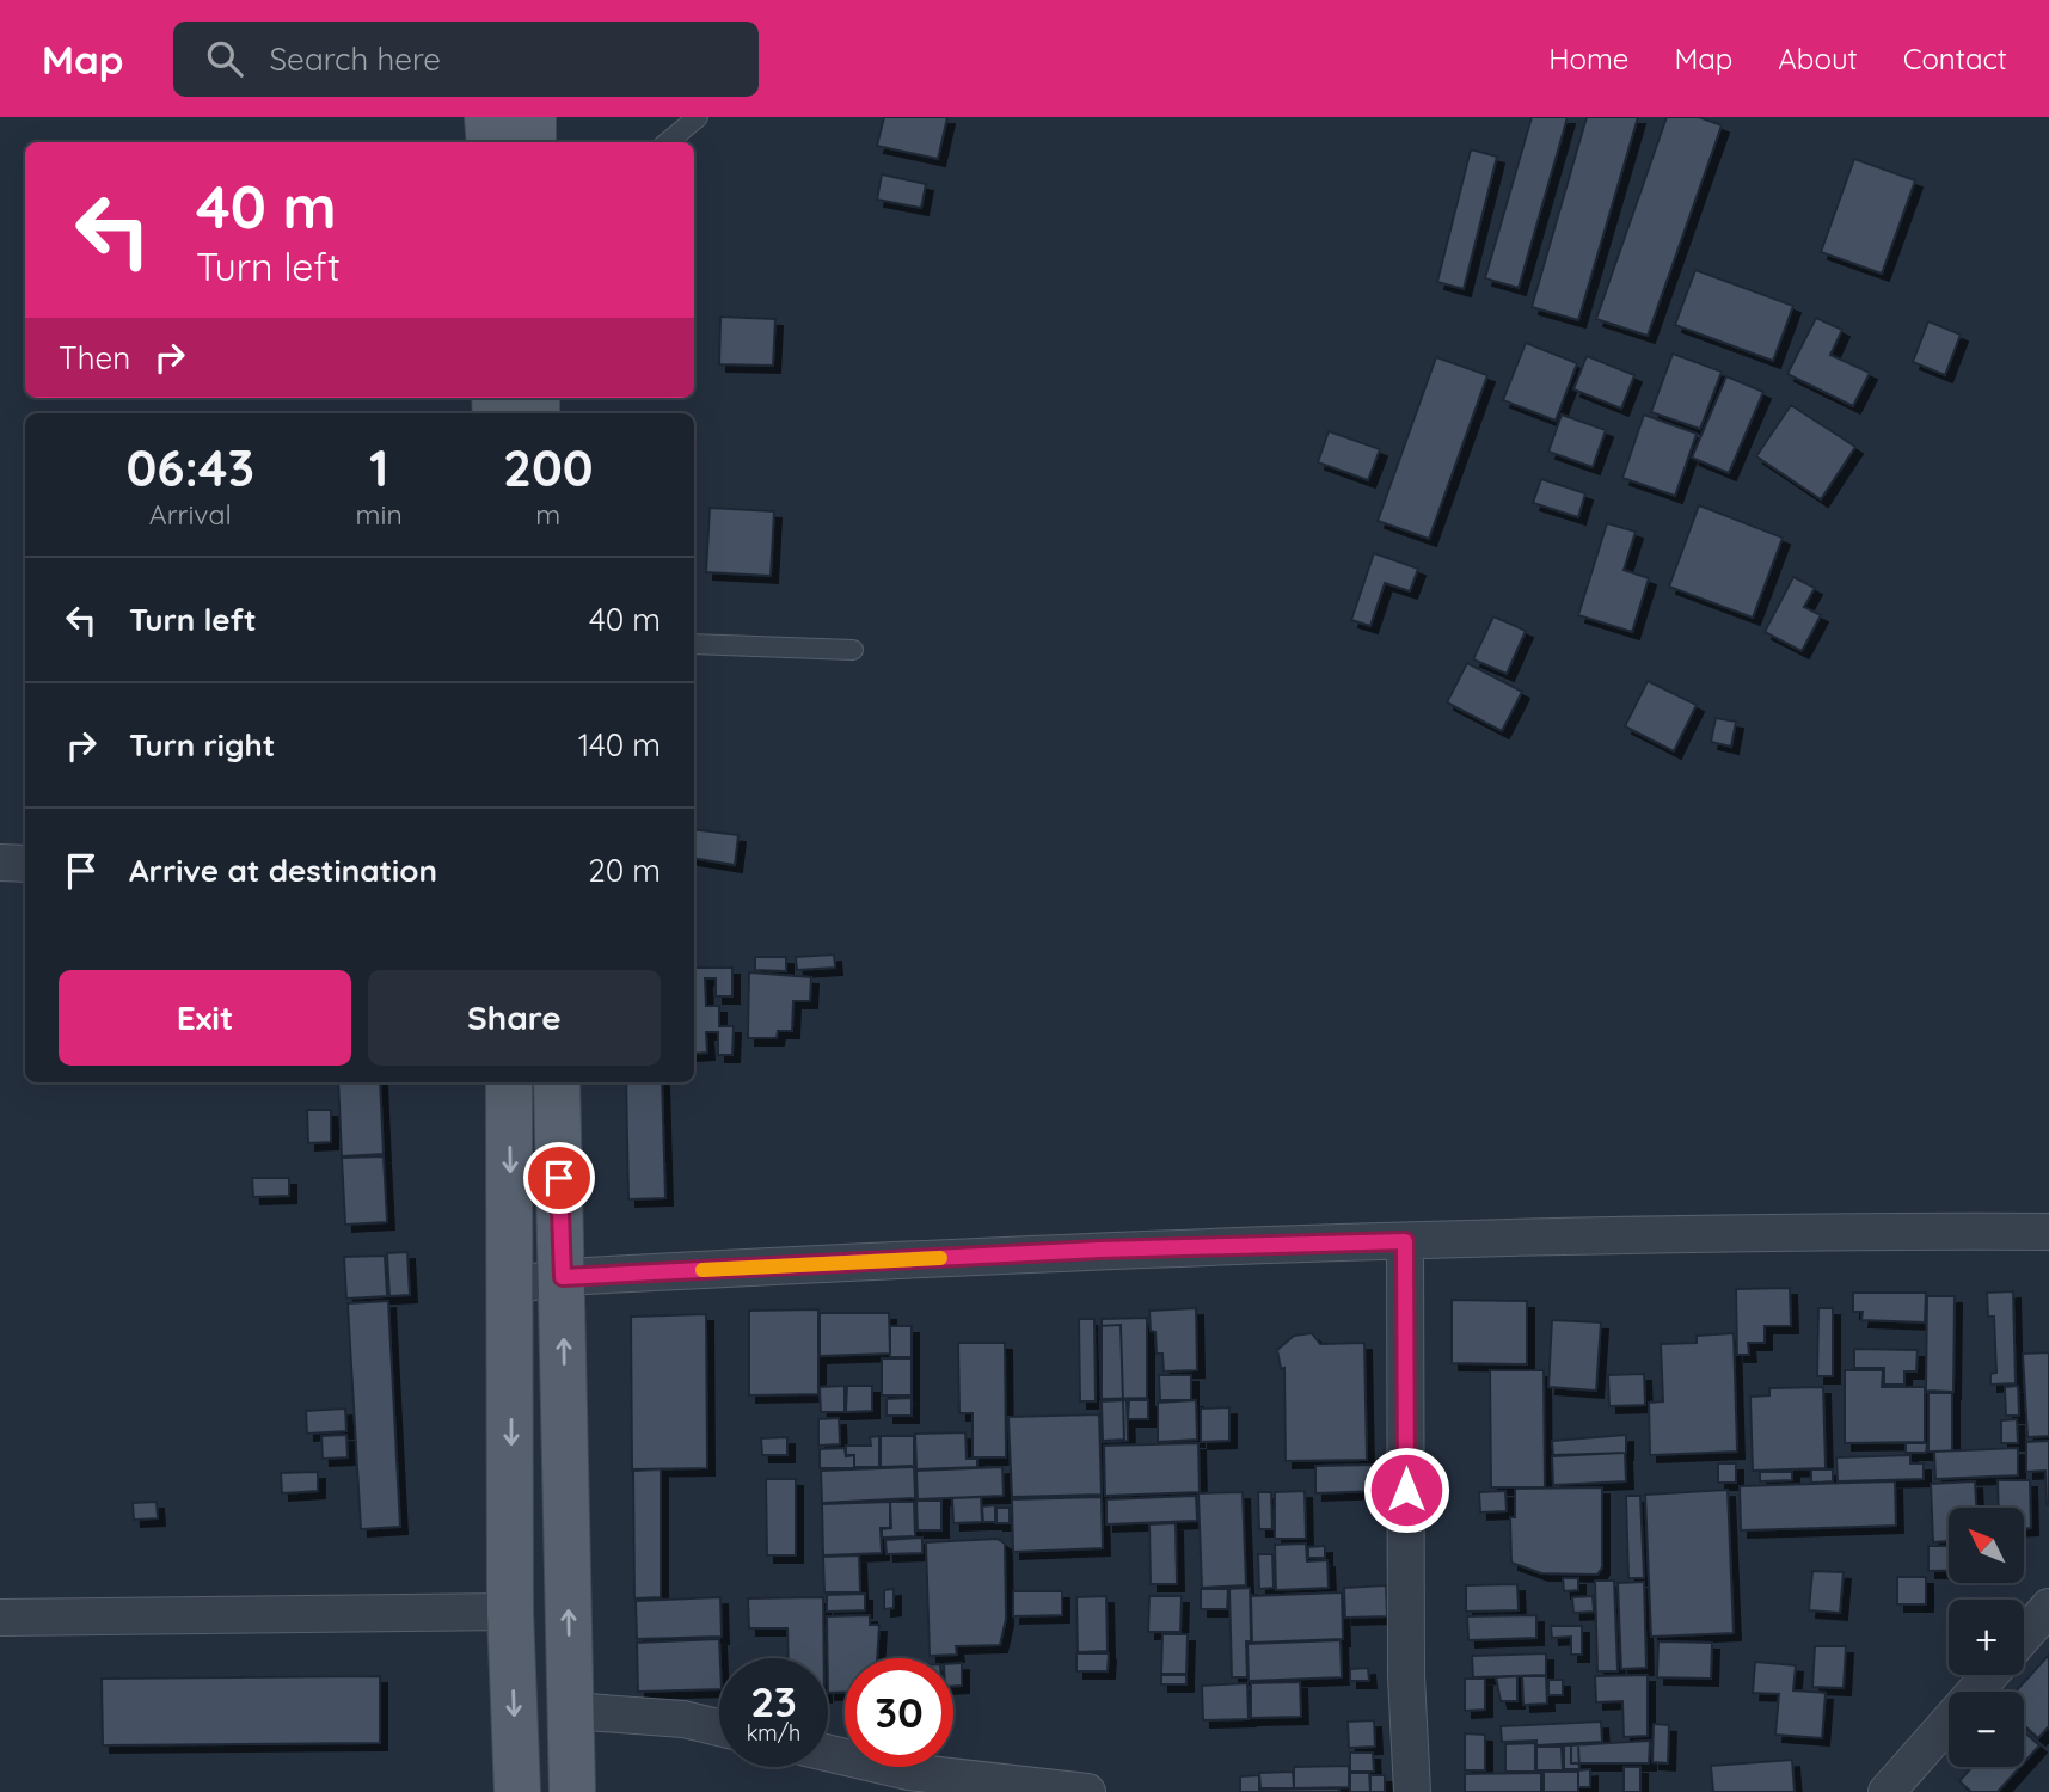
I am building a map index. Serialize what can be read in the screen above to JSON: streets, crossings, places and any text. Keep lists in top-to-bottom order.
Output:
{
  "north": "top left",
  "page": {
    "header": "Map",
    "search": "Search here",
    "nav": [
      "Home",
      "Map",
      "About",
      "Contact"
    ],
    "turn": ["40 m", "Turn left"],
    "then": "Then",
    "eta": [
      "06:43",
      "Arrival",
      "1",
      "min",
      "200",
      "m"
    ],
    "list": [
      {
        "name": "Turn left",
        "value": "40 m"
      },
      {
        "name": "Turn right",
        "value": "140 m"
      },
      {
        "name": "Arrive at destination",
        "value": "20 m"
      }
    ],
    "buttons": ["Exit", "Share"],
    "map_buttons": ["+", "−"],
    "speed": "23 km/h",
    "limit": "30"
  }
}
